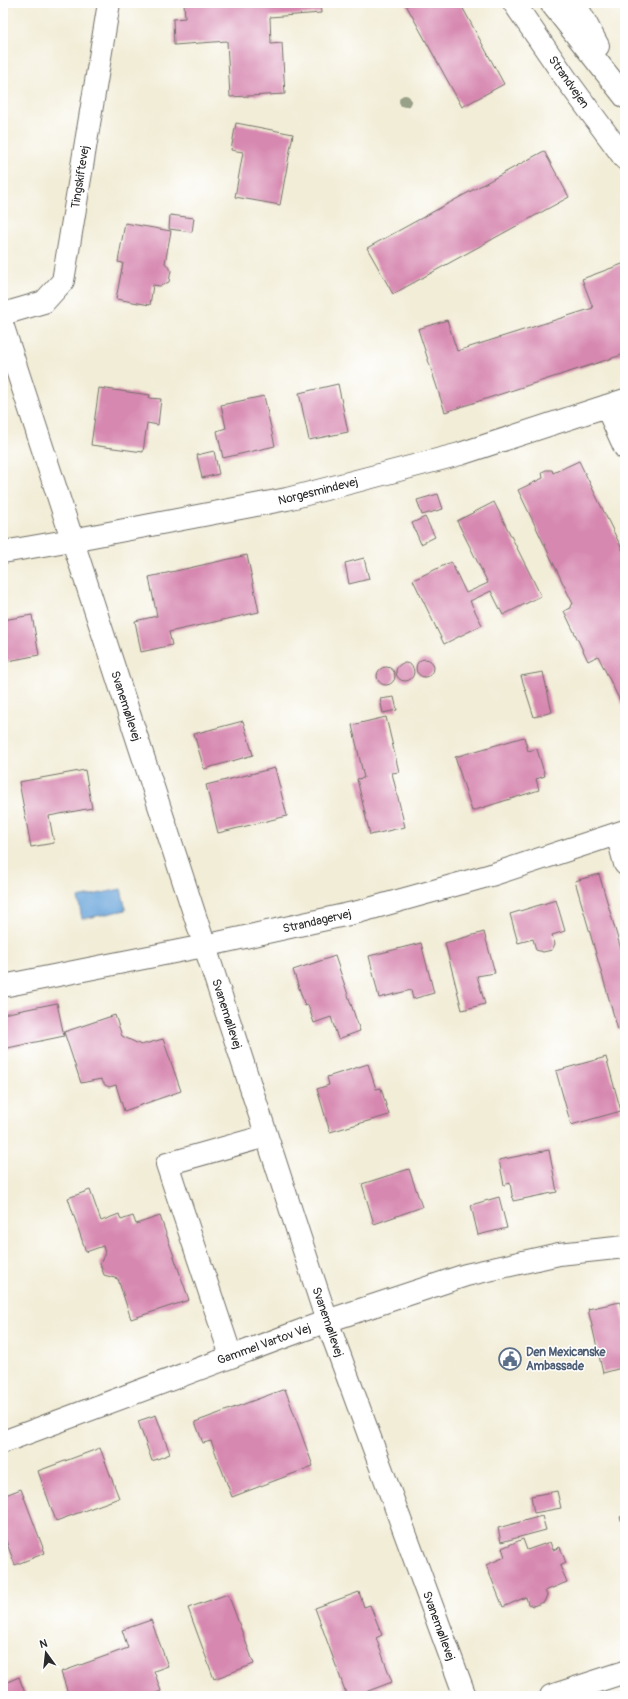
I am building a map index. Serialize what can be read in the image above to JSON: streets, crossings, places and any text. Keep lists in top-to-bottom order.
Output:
{
  "streets": {
    "street": [
      "Strandvejen",
      "Tingskiftevej",
      "Norgesmindevej",
      "Svanemøllevej",
      "Strandagervej",
      "Gammel Vartov Vej"
    ]
  },
  "crossings": [
    ["Norgesmindevej", "Svanemøllevej"],
    ["Svanemøllevej", "Strandagervej"],
    ["Svanemøllevej", "Gammel Vartov Vej"]
  ],
  "places": {
    "public building": ["Den Mexicanske Ambassade"]
  },
  "north": "top"
}
